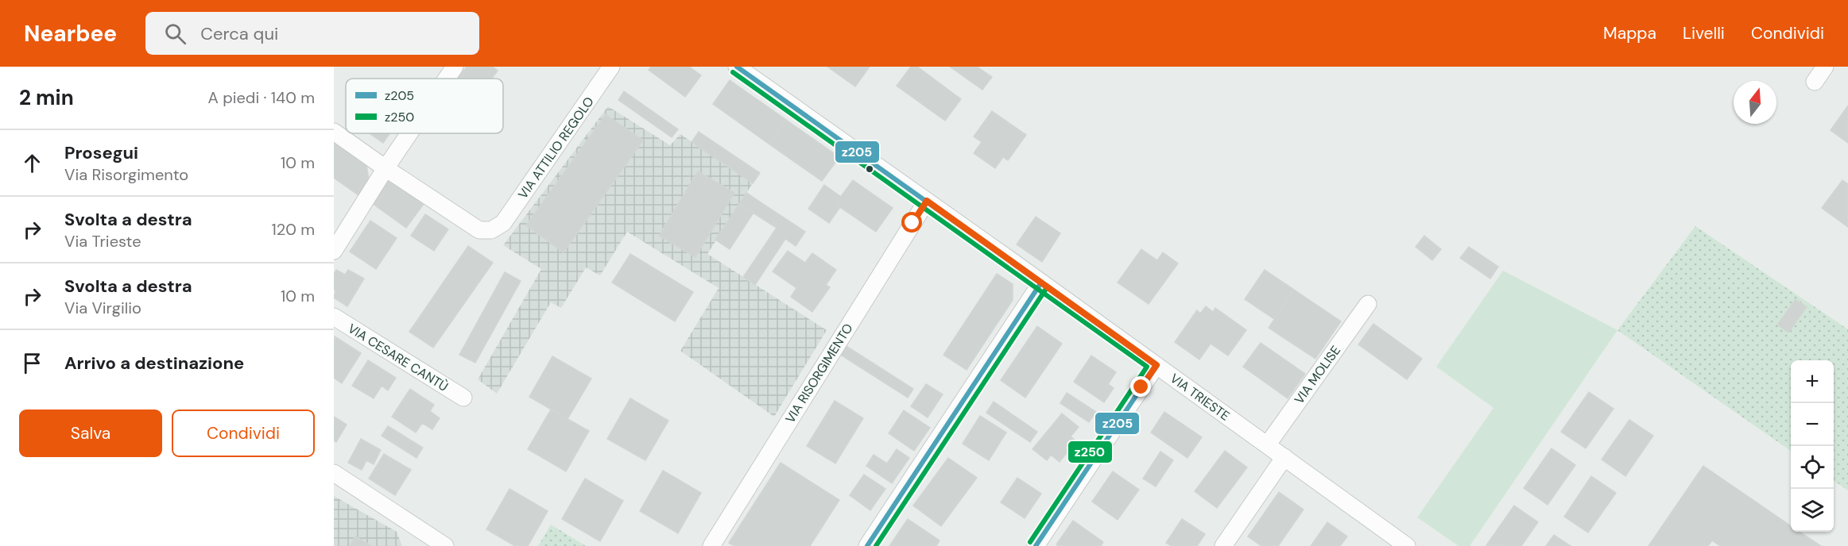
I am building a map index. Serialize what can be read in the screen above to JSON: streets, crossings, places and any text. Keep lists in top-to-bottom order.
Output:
{
  "streets": {
    "street": [
      "VIA ATTILIO REGOLO",
      "VIA CESARE CANTÙ",
      "VIA RISORGIMENTO",
      "VIA MOLISE",
      "VIA TRIESTE"
    ]
  },
  "crossings": [
    ["VIA RISORGIMENTO", "VIA TRIESTE"],
    ["VIA MOLISE", "VIA TRIESTE"]
  ],
  "lines": ["transit line z205", "transit line z250"],
  "legend": ["z205", "z250"],
  "north": "top",
  "page": {
    "header": "Nearbee",
    "search": "Cerca qui",
    "nav": ["Mappa", "Livelli", "Condividi"],
    "heading": ["2 min", "A piedi · 140 m"],
    "list": [
      ["Prosegui", "Via Risorgimento", "10 m"],
      ["Svolta a destra", "Via Trieste", "120 m"],
      ["Svolta a destra", "Via Virgilio", "10 m"],
      "Arrivo a destinazione"
    ],
    "map_buttons": ["+", "−"],
    "buttons": ["Salva", "Condividi"]
  }
}
